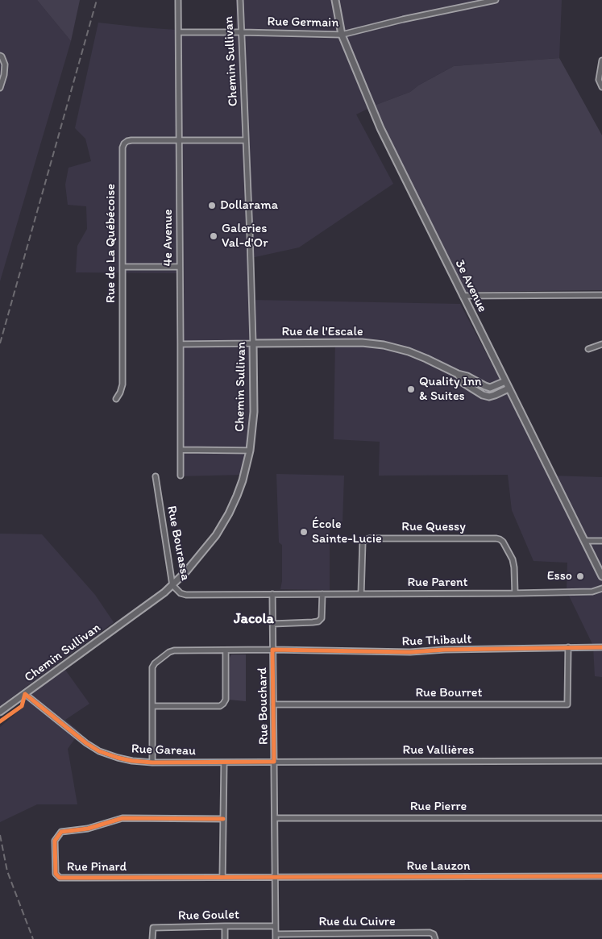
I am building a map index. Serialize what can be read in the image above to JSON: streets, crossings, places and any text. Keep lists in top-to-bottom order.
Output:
{
  "streets": {
    "main road": ["Chemin Sullivan", "3e Avenue", "Rue de l'Escale"],
    "street": [
      "Rue Germain",
      "4e Avenue",
      "Rue de La Québécoise",
      "Rue Quessy",
      "Rue Bourassa",
      "Rue Parent",
      "Rue Thibault",
      "Rue Bourret",
      "Rue Bouchard",
      "Rue Gareau",
      "Rue Vallières",
      "Rue Pierre",
      "Rue Lauzon",
      "Rue Pinard",
      "Rue Goulet",
      "Rue du Cuivre"
    ]
  },
  "crossings": [
    ["Rue Germain", "Chemin Sullivan"],
    ["Rue Germain", "4e Avenue"],
    ["Rue Germain", "3e Avenue"],
    ["Chemin Sullivan", "Rue de l'Escale"],
    ["Chemin Sullivan", "Rue Bourassa"],
    ["Chemin Sullivan", "Rue Gareau"],
    ["4e Avenue", "Rue de La Québécoise"],
    ["4e Avenue", "Rue de l'Escale"],
    ["3e Avenue", "Rue de l'Escale"],
    ["Rue Quessy", "Rue Parent"],
    ["Rue Bourassa", "Rue Parent"],
    ["Rue Bourassa", "Rue Bouchard"],
    ["Rue Parent", "Rue Bouchard"],
    ["Rue Thibault", "Rue Bourret"],
    ["Rue Thibault", "Rue Bouchard"],
    ["Rue Thibault", "Rue Gareau"],
    ["Rue Bourret", "Rue Bouchard"],
    ["Rue Bouchard", "Rue Gareau"],
    ["Rue Bouchard", "Rue Vallières"],
    ["Rue Bouchard", "Rue Pierre"],
    ["Rue Bouchard", "Rue Lauzon"],
    ["Rue Bouchard", "Rue Pinard"],
    ["Rue Bouchard", "Rue Goulet"],
    ["Rue Bouchard", "Rue du Cuivre"],
    ["Rue Gareau", "Rue Vallières"],
    ["Rue Lauzon", "Rue Pinard"]
  ],
  "districts": ["Jacola"],
  "places": [
    "Dollarama",
    "Galeries Val-d'Or",
    "Quality Inn & Suites",
    "École Sainte-Lucie",
    "Esso"
  ]
}
